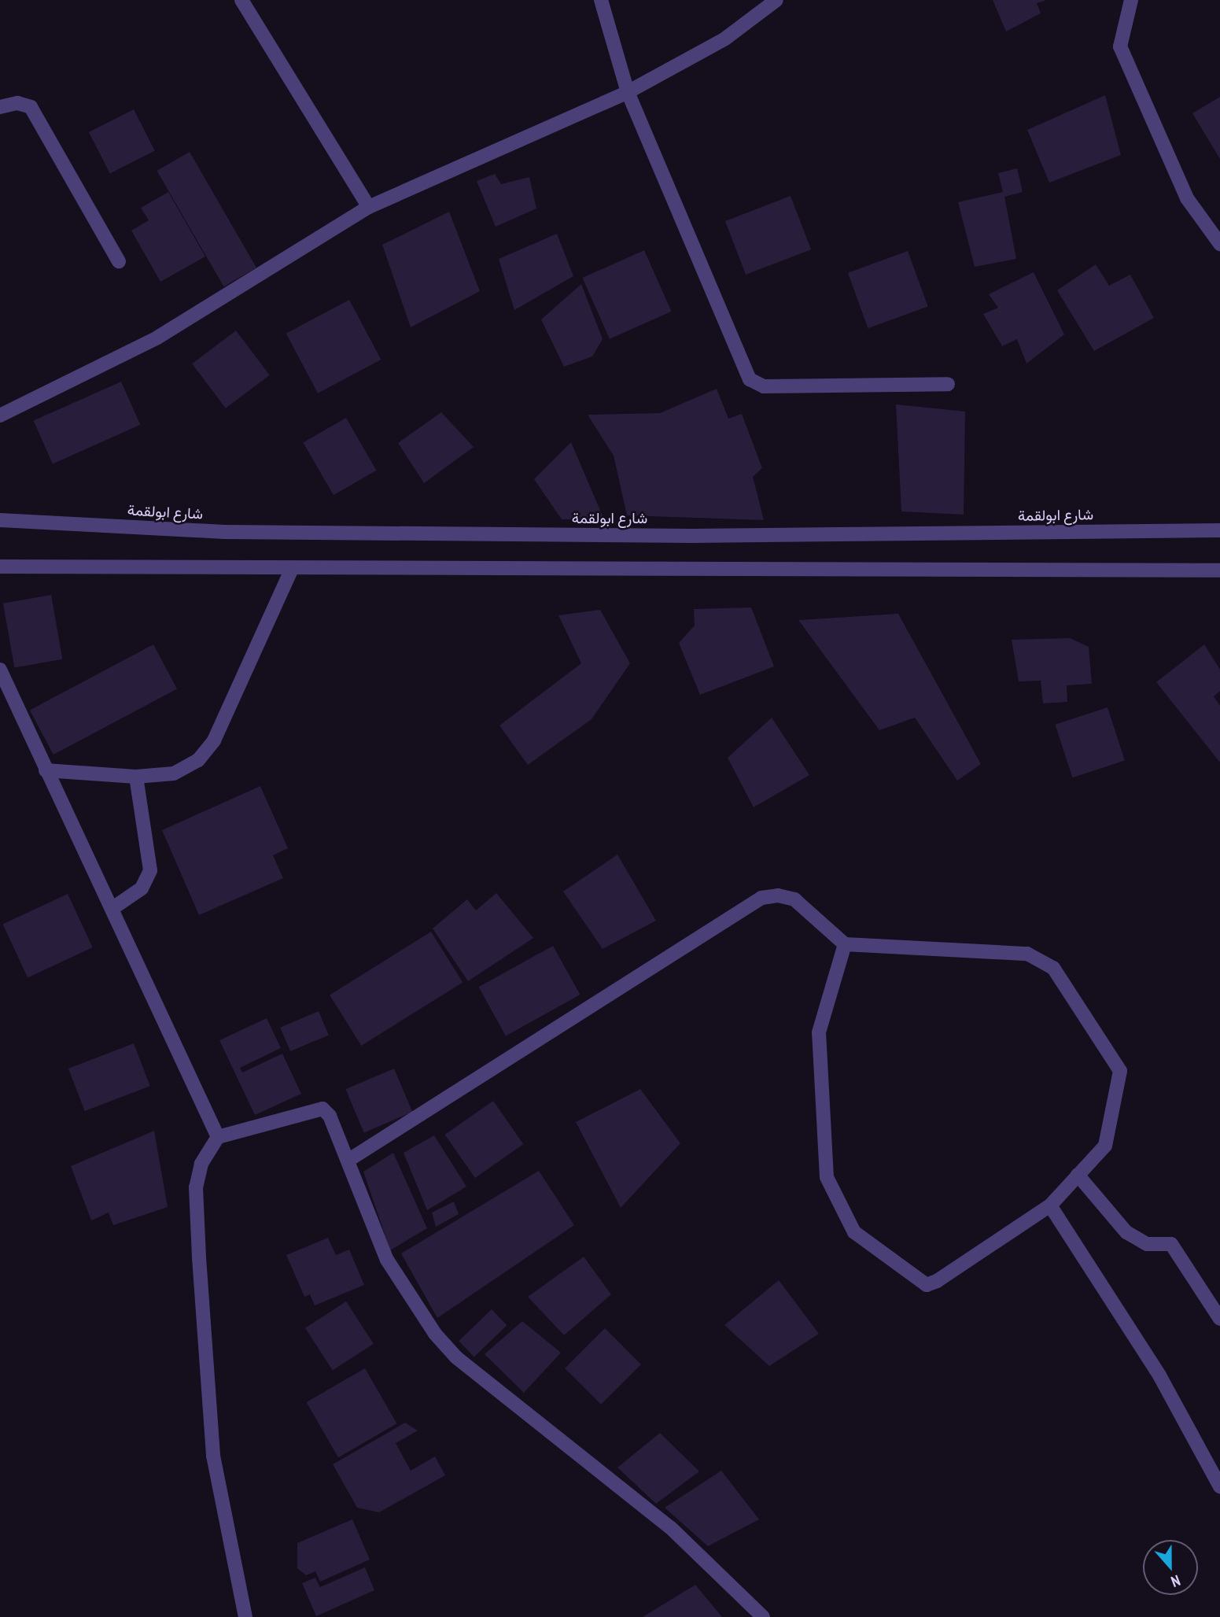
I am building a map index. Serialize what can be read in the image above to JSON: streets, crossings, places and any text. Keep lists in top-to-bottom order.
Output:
{
  "streets": {
    "street": ["شارع ابولقمة"]
  },
  "north": "bottom"
}
